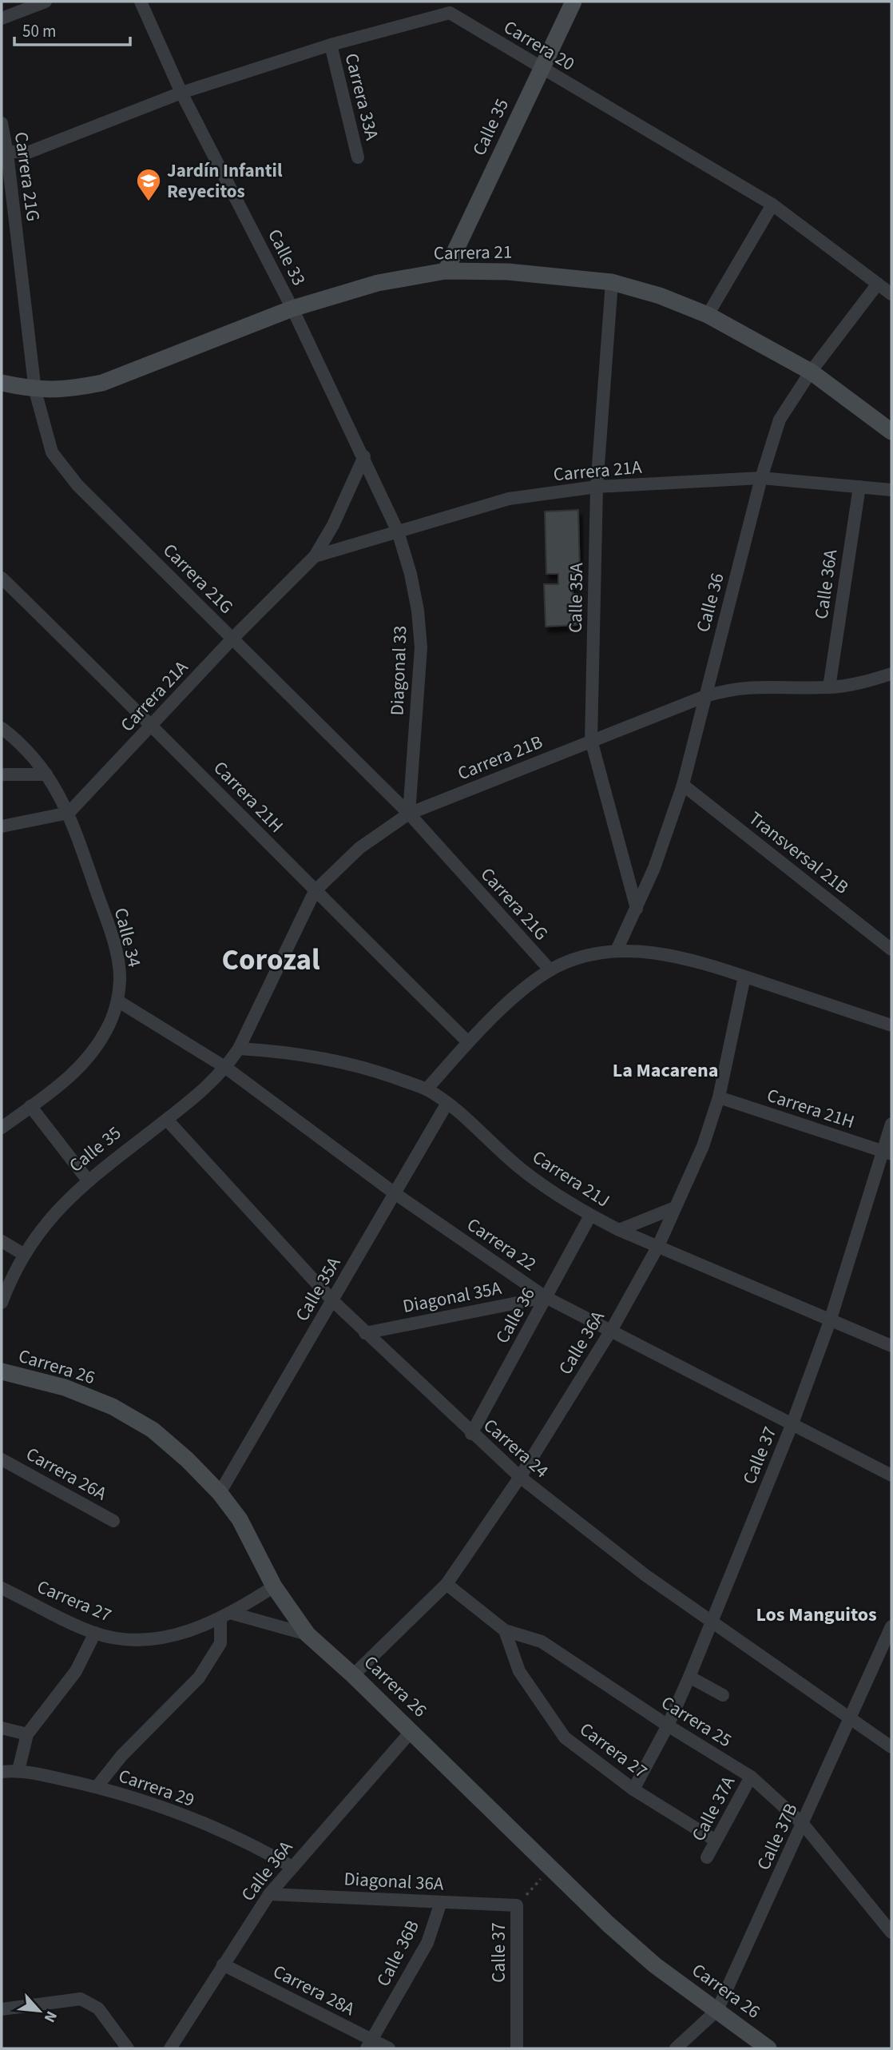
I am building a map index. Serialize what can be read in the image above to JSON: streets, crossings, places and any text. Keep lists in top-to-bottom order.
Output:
{
  "streets": {
    "street": [
      "Carrera 20",
      "Carrera 33A",
      "Calle 35",
      "Carrera 21G",
      "Carrera 21",
      "Calle 33",
      "Carrera 21A",
      "Calle 36A",
      "Calle 35A",
      "Calle 36",
      "Diagonal 33",
      "Carrera 21B",
      "Carrera 21H",
      "Transversal 21B",
      "Calle 34",
      "Carrera 21J",
      "Carrera 22",
      "Diagonal 35A",
      "Carrera 26",
      "Carrera 24",
      "Calle 37",
      "Carrera 26A",
      "Carrera 27",
      "Carrera 25",
      "Carrera 29",
      "Calle 37A",
      "Calle 37B",
      "Diagonal 36A",
      "Calle 36B",
      "Carrera 28A"
    ]
  },
  "crossings": [
    ["Carrera 20", "Carrera 33A"],
    ["Carrera 20", "Calle 35"],
    ["Carrera 20", "Carrera 21G"],
    ["Carrera 20", "Calle 33"],
    ["Carrera 20", "Calle 36"],
    ["Calle 35", "Carrera 21"],
    ["Calle 35", "Carrera 21B"],
    ["Calle 35", "Carrera 21J"],
    ["Calle 35", "Carrera 22"],
    ["Calle 35", "Carrera 24"],
    ["Carrera 21G", "Carrera 21"],
    ["Carrera 21G", "Carrera 21A"],
    ["Carrera 21G", "Diagonal 33"],
    ["Carrera 21G", "Carrera 21B"],
    ["Carrera 21", "Calle 33"],
    ["Carrera 21", "Calle 35A"],
    ["Carrera 21", "Calle 36"],
    ["Calle 33", "Carrera 21A"],
    ["Calle 33", "Diagonal 33"],
    ["Carrera 21A", "Calle 36A"],
    ["Carrera 21A", "Calle 35A"],
    ["Carrera 21A", "Calle 36"],
    ["Carrera 21A", "Diagonal 33"],
    ["Carrera 21A", "Carrera 21H"],
    ["Carrera 21A", "Calle 34"],
    ["Calle 36A", "Carrera 21B"],
    ["Calle 36A", "Carrera 21H"],
    ["Calle 36A", "Carrera 21J"],
    ["Calle 36A", "Carrera 22"],
    ["Calle 36A", "Carrera 26"],
    ["Calle 36A", "Carrera 24"],
    ["Calle 36A", "Carrera 25"],
    ["Calle 36A", "Carrera 29"],
    ["Calle 36A", "Diagonal 36A"],
    ["Calle 36A", "Carrera 28A"],
    ["Calle 35A", "Calle 36"],
    ["Calle 35A", "Carrera 21B"],
    ["Calle 35A", "Carrera 21J"],
    ["Calle 35A", "Carrera 22"],
    ["Calle 35A", "Carrera 26"],
    ["Calle 35A", "Carrera 24"],
    ["Calle 36", "Carrera 21B"],
    ["Calle 36", "Transversal 21B"],
    ["Calle 36", "Carrera 21J"],
    ["Calle 36", "Carrera 22"],
    ["Calle 36", "Diagonal 35A"],
    ["Calle 36", "Carrera 24"],
    ["Diagonal 33", "Carrera 21B"],
    ["Carrera 21B", "Carrera 21H"],
    ["Carrera 21B", "Carrera 21J"],
    ["Carrera 21H", "Calle 37"],
    ["Calle 34", "Carrera 22"],
    ["Carrera 21J", "Calle 37"],
    ["Carrera 22", "Diagonal 35A"],
    ["Carrera 22", "Calle 37"],
    ["Diagonal 35A", "Carrera 24"],
    ["Carrera 26", "Calle 37"],
    ["Carrera 26", "Carrera 27"],
    ["Carrera 26", "Calle 37B"],
    ["Carrera 24", "Calle 37"],
    ["Carrera 24", "Calle 37B"],
    ["Calle 37", "Carrera 27"],
    ["Calle 37", "Carrera 25"],
    ["Calle 37", "Diagonal 36A"],
    ["Carrera 27", "Carrera 25"],
    ["Carrera 27", "Calle 37A"],
    ["Carrera 25", "Calle 37A"],
    ["Carrera 25", "Calle 37B"],
    ["Diagonal 36A", "Calle 36B"],
    ["Calle 36B", "Carrera 28A"]
  ],
  "districts": ["Corozal", "La Macarena", "Los Manguitos"],
  "places": {
    "school or university": ["Jardín Infantil Reyecitos"]
  },
  "scale_bar": "50 m",
  "north": "bottom right"
}
